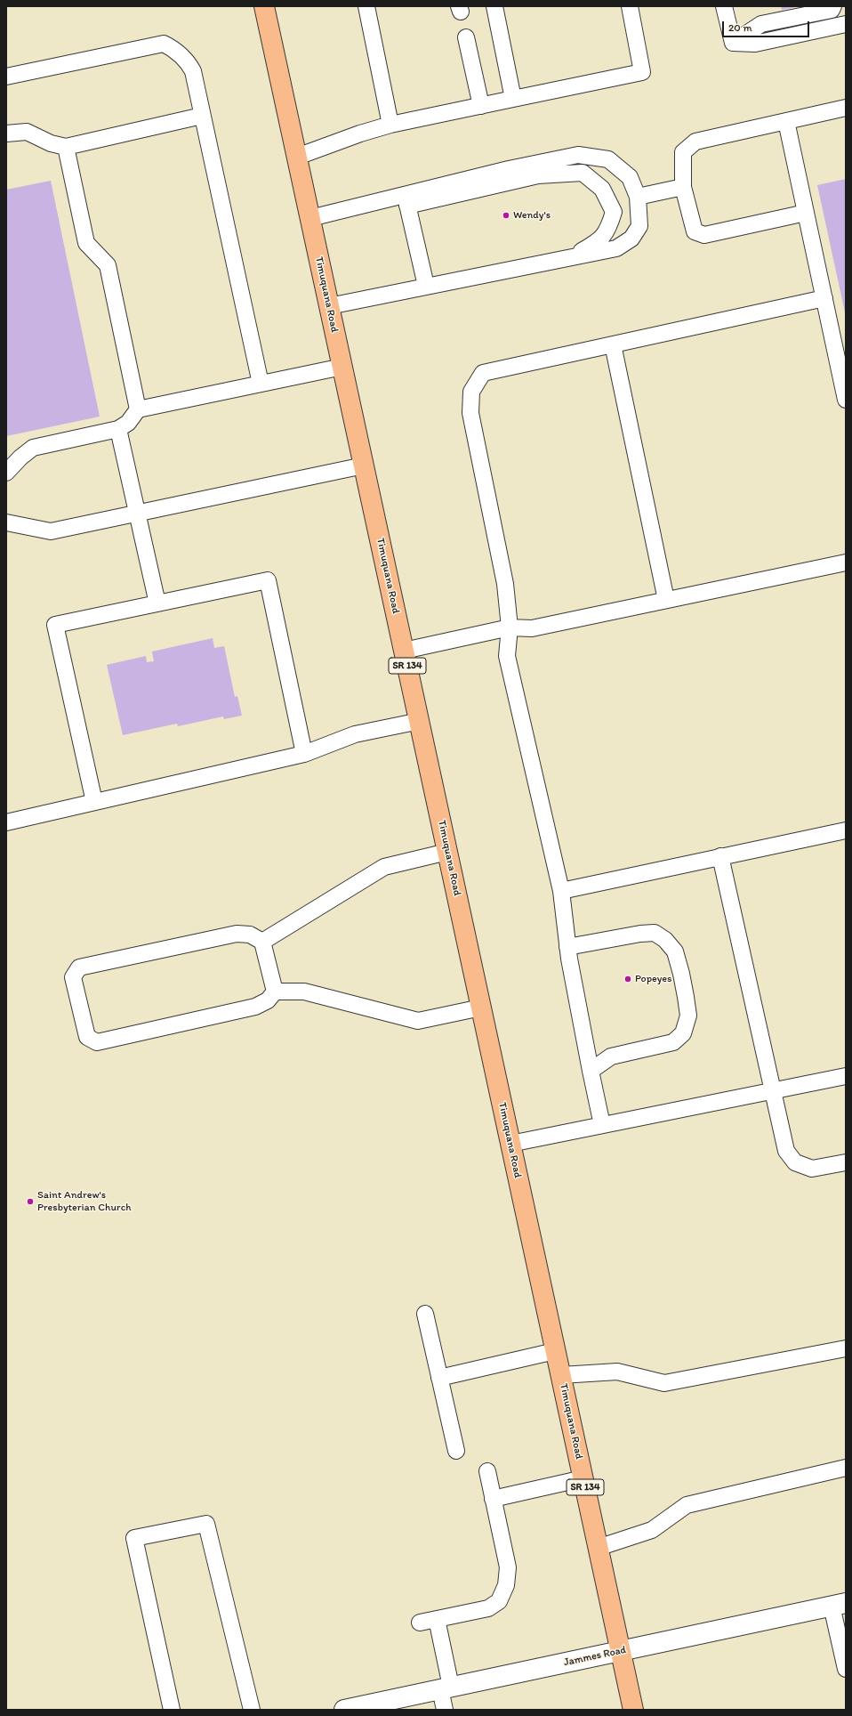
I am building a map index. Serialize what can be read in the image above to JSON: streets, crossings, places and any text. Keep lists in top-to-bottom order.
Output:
{
  "streets": {
    "main road": ["Timuquana Road", "SR 134"],
    "street": ["Jammes Road"]
  },
  "crossings": [
    ["Timuquana Road", "Jammes Road"]
  ],
  "places": ["Wendy's", "Popeyes", "Saint Andrew's Presbyterian Church"],
  "scale_bar": "20 m"
}
